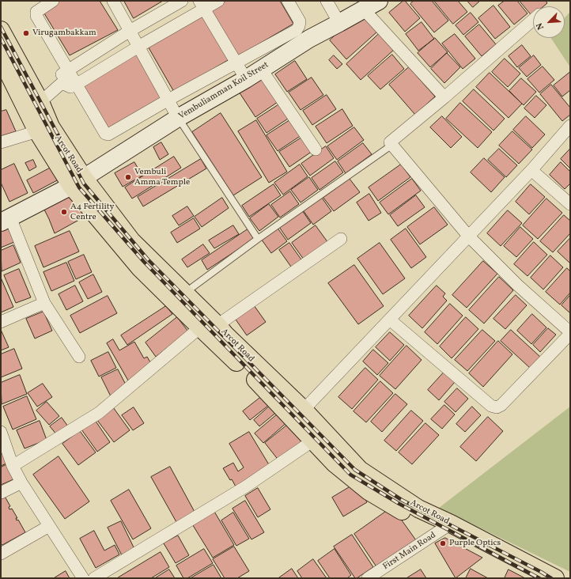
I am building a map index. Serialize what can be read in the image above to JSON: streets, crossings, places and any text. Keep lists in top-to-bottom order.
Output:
{
  "streets": {
    "main road": ["Arcot Road"],
    "street": ["Vembuliamman Koil Street", "First Main Road"]
  },
  "crossings": [
    ["Vembuliamman Koil Street", "Arcot Road"],
    ["Arcot Road", "First Main Road"]
  ],
  "places": [
    "Virugambakkam",
    "Vembuli Amma Temple",
    "A4 Fertility Centre",
    "Purple Optics"
  ],
  "north": "bottom left"
}
